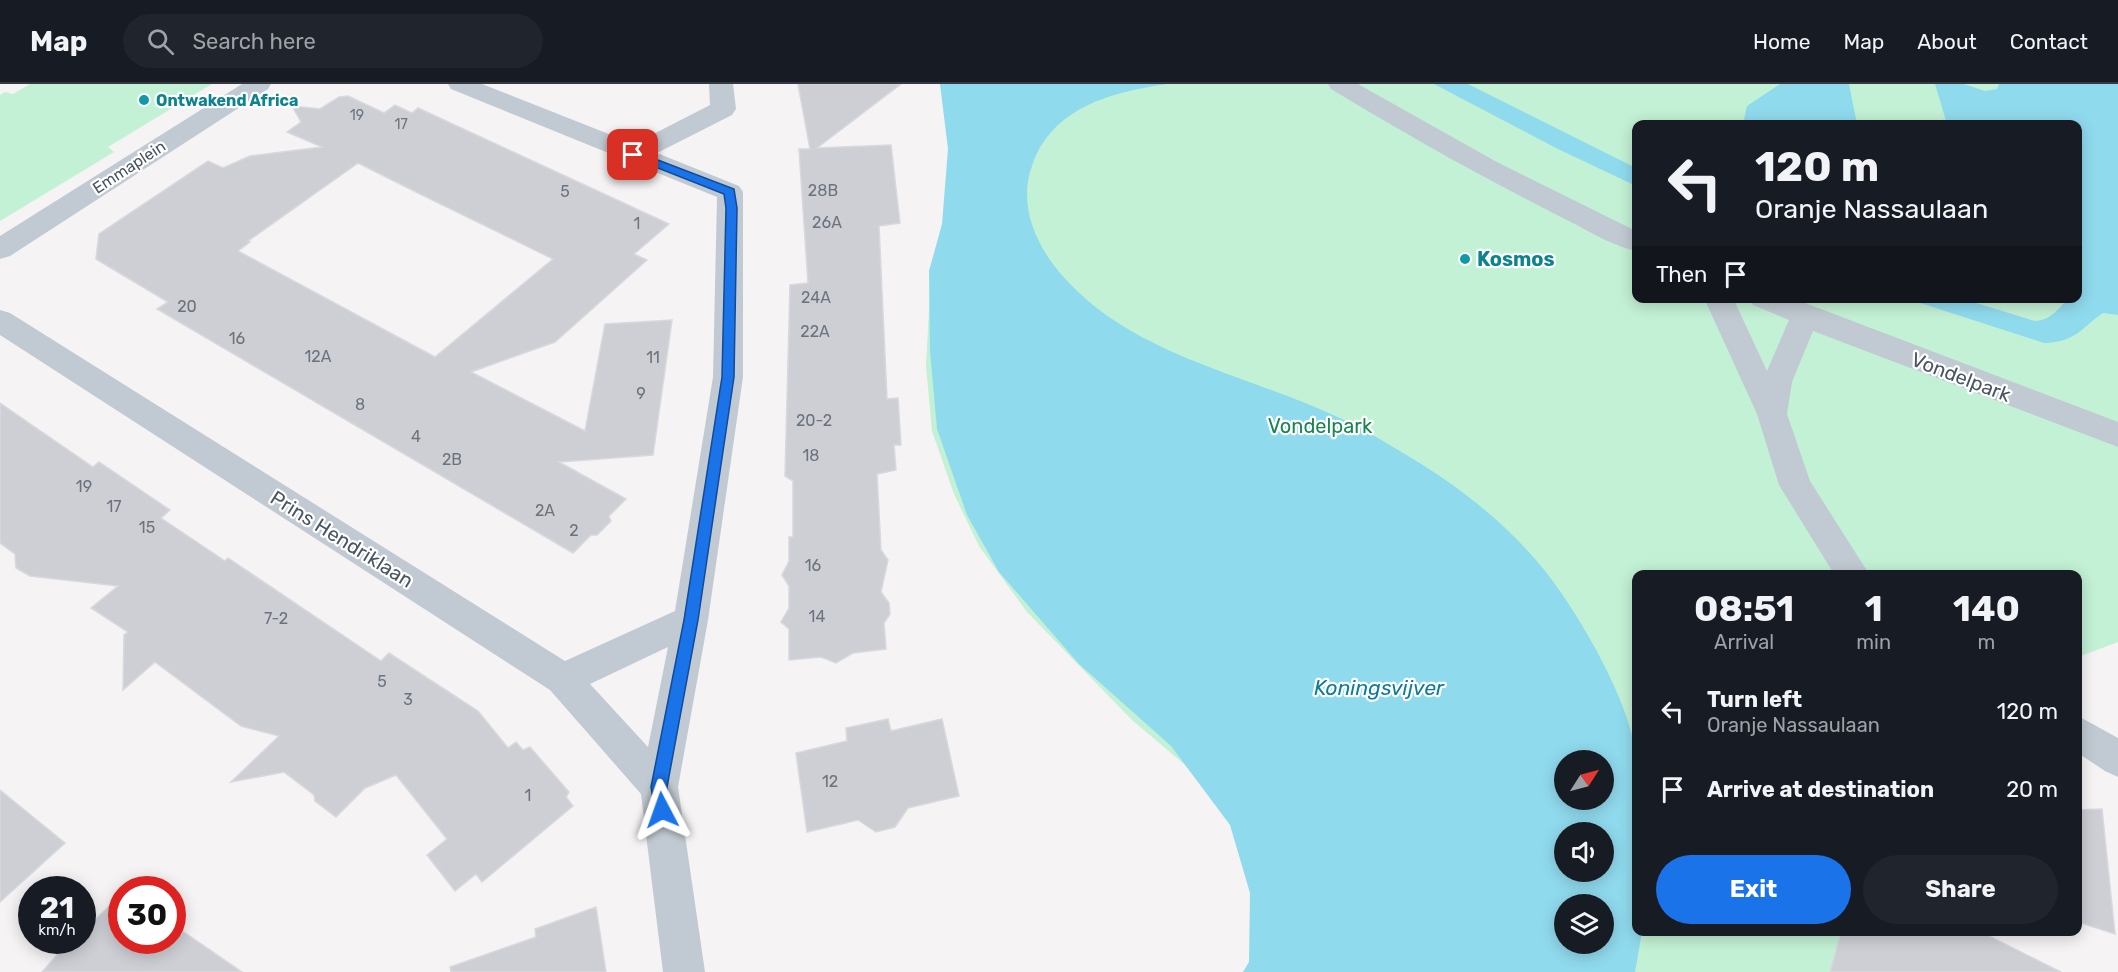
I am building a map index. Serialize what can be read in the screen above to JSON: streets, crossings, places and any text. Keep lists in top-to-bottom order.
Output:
{
  "streets": {
    "street": ["Emmaplein", "Vondelpark", "Prins Hendriklaan"]
  },
  "water": ["Koningsvijver"],
  "parks": ["Vondelpark"],
  "places": ["Ontwakend Africa", "Kosmos"],
  "house_numbers": [
    "19",
    "17",
    "28B",
    "5",
    "26A",
    "1",
    "24A",
    "20",
    "22A",
    "16",
    "12A",
    "11",
    "9",
    "8",
    "20-2",
    "4",
    "18",
    "2B",
    "19",
    "17",
    "2A",
    "15",
    "2",
    "16",
    "14",
    "7-2",
    "5",
    "3",
    "12",
    "1"
  ],
  "north": "top right",
  "page": {
    "header": "Map",
    "search": "Search here",
    "nav": [
      "Home",
      "Map",
      "About",
      "Contact"
    ],
    "turn": ["120 m", "Oranje Nassaulaan"],
    "then": "Then",
    "eta": [
      "08:51",
      "Arrival",
      "1",
      "min",
      "140",
      "m"
    ],
    "list": [
      {
        "name": "Turn left",
        "note": "Oranje Nassaulaan",
        "value": "120 m"
      },
      {
        "name": "Arrive at destination",
        "value": "20 m"
      }
    ],
    "buttons": ["Exit", "Share"],
    "speed": "21 km/h",
    "limit": "30"
  }
}
